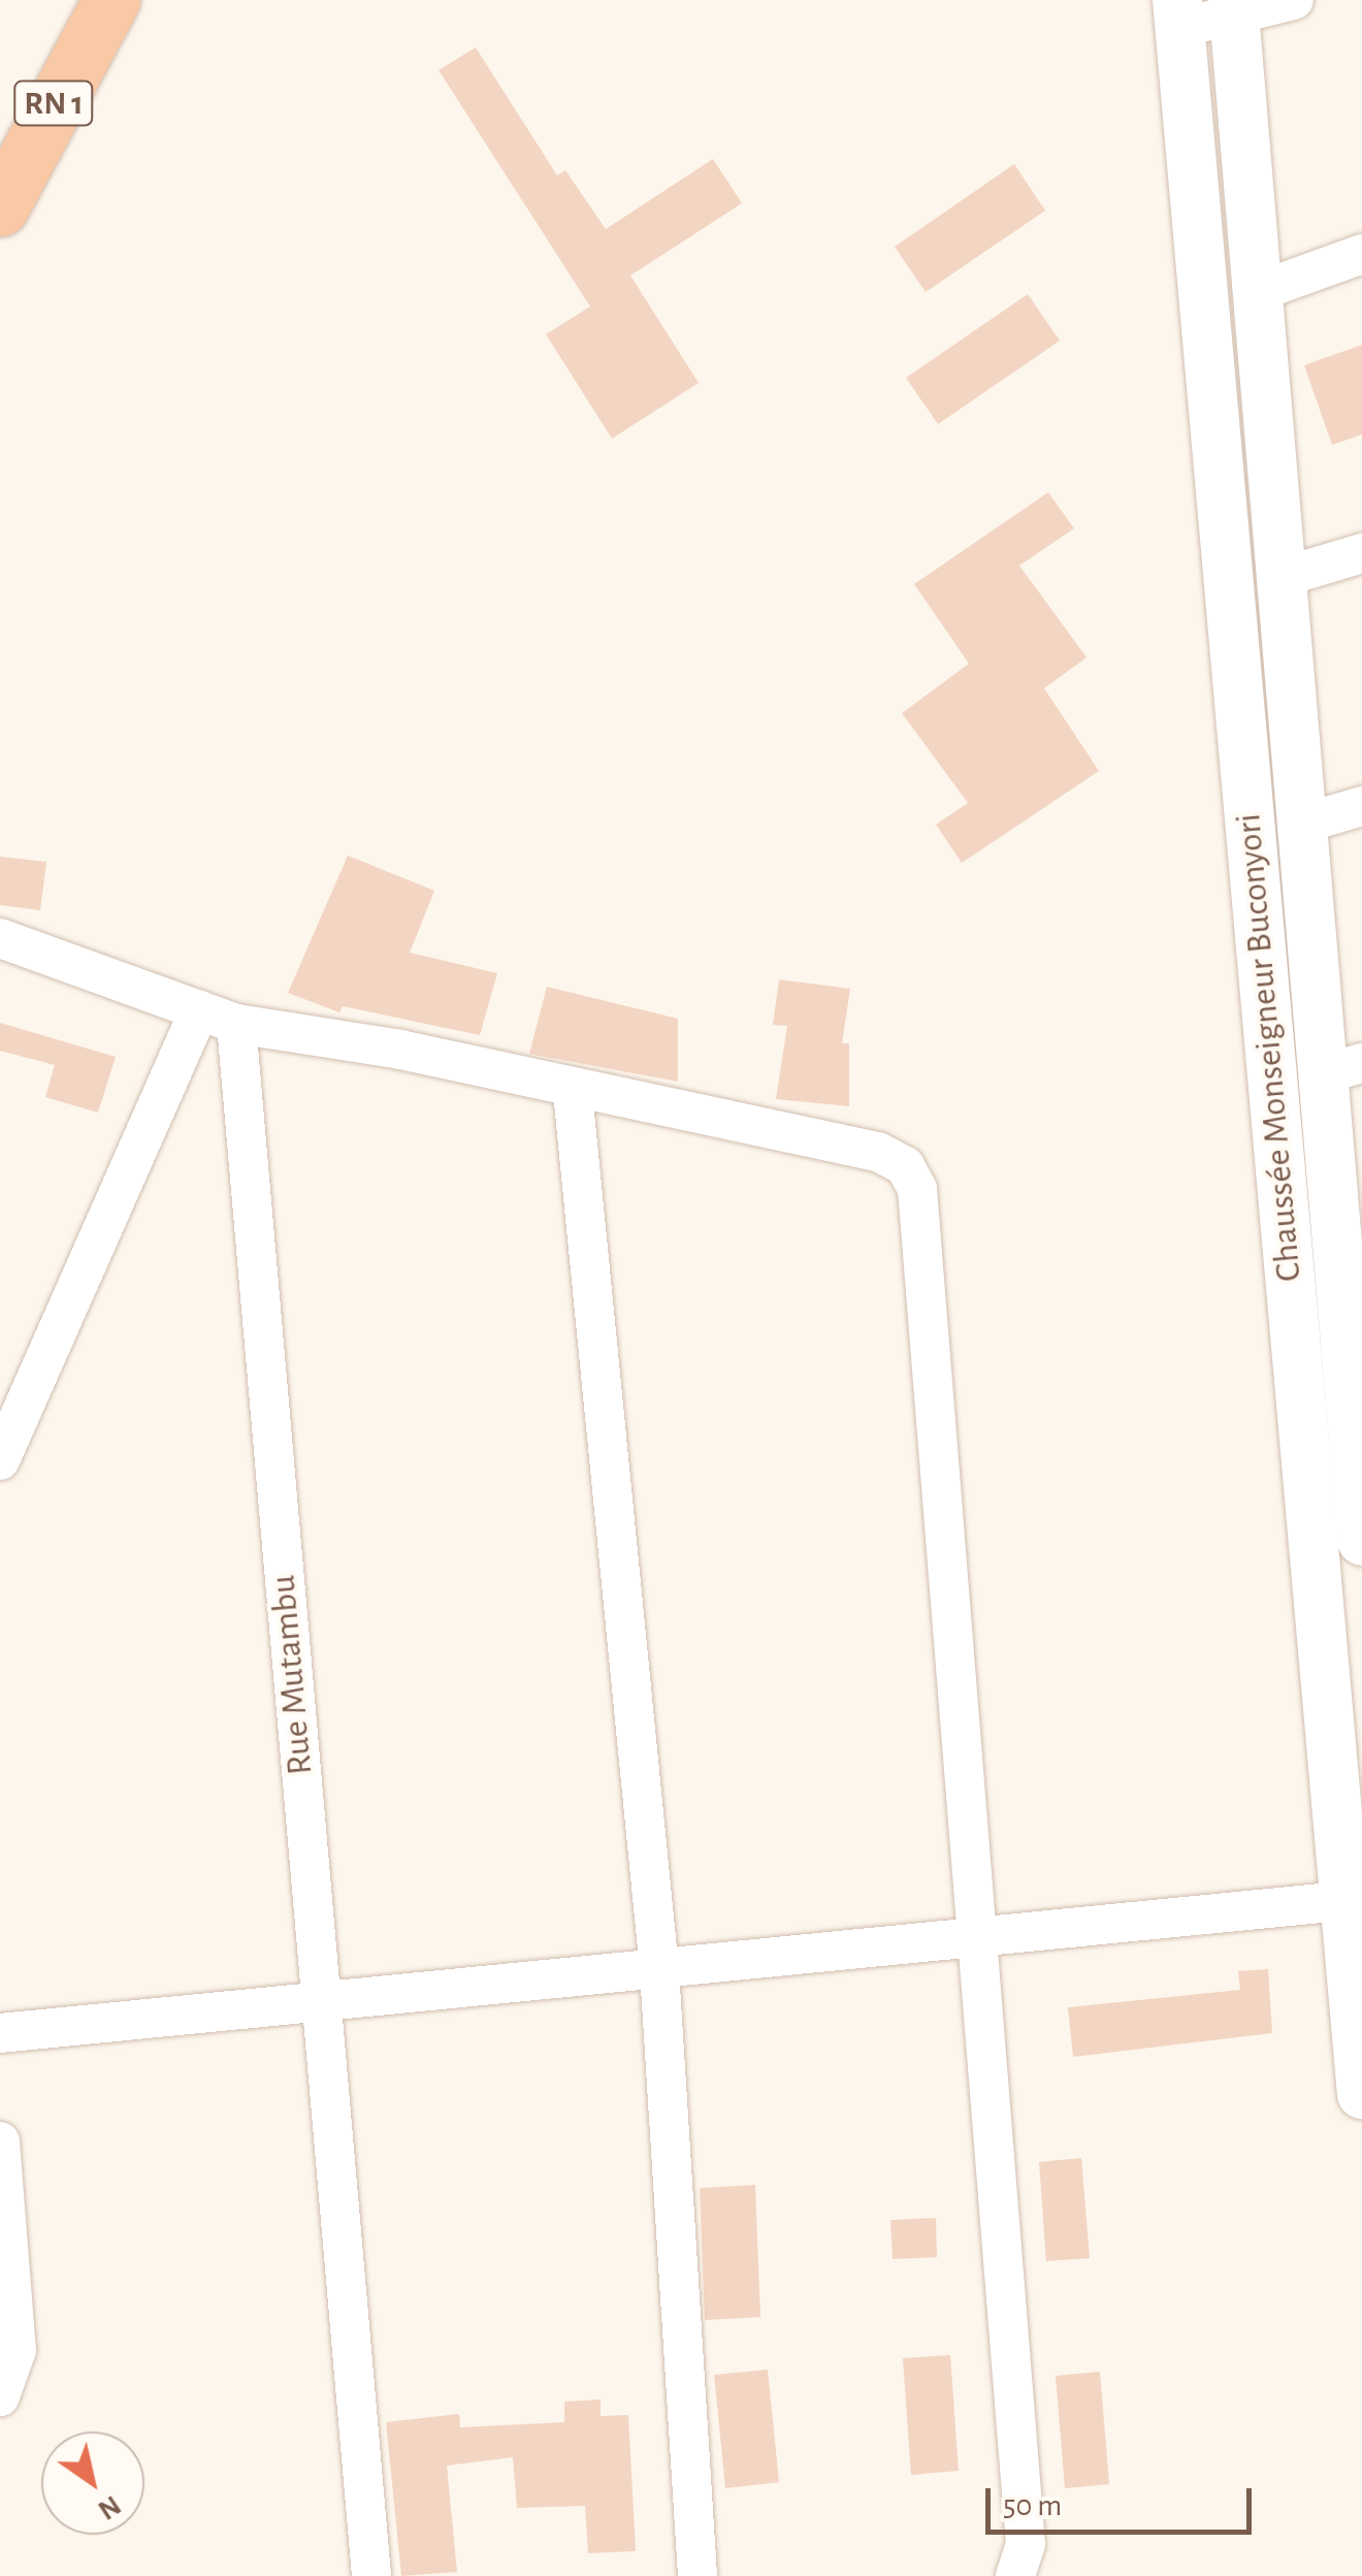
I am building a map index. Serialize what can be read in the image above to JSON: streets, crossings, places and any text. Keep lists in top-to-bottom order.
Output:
{
  "streets": {
    "highway": ["RN 1"],
    "street": ["Chaussée Monseigneur Buconyori", "Rue Mutambu"]
  },
  "scale_bar": "50 m",
  "north": "bottom right"
}
